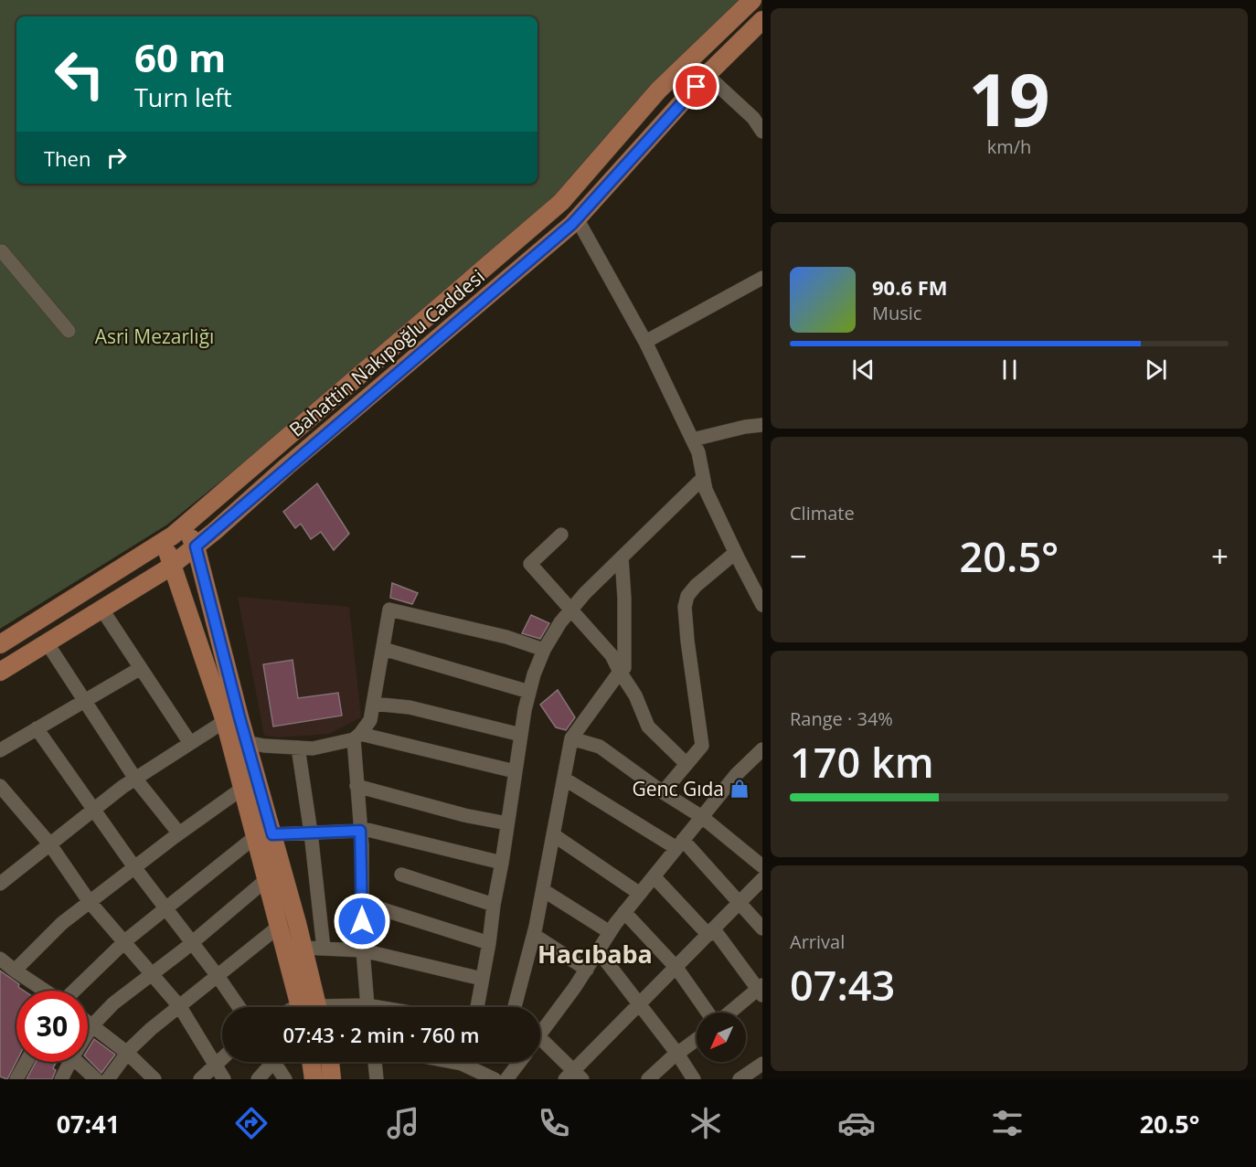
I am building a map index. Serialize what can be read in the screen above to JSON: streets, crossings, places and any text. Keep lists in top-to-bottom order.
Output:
{
  "streets": {
    "main road": ["Bahattin Nakıpoğlu Caddesi"]
  },
  "districts": ["Hacıbaba"],
  "parks": ["Asri Mezarlığı"],
  "places": {
    "shop": ["Genc Gıda"]
  },
  "north": "bottom left",
  "page": {
    "tile": [
      ["19", "km/h"],
      "Climate",
      ["Range · 34%", "170 km"],
      ["Arrival", "07:43"]
    ],
    "turn": ["60 m", "Turn left"],
    "then": "Then",
    "song": ["90.6 FM", "Music"],
    "heat": ["−", "20.5°", "+"],
    "limit": "30",
    "trip": "07:43 · 2 min · 760 m",
    "tabs": ["07:41", "20.5°"]
  }
}
